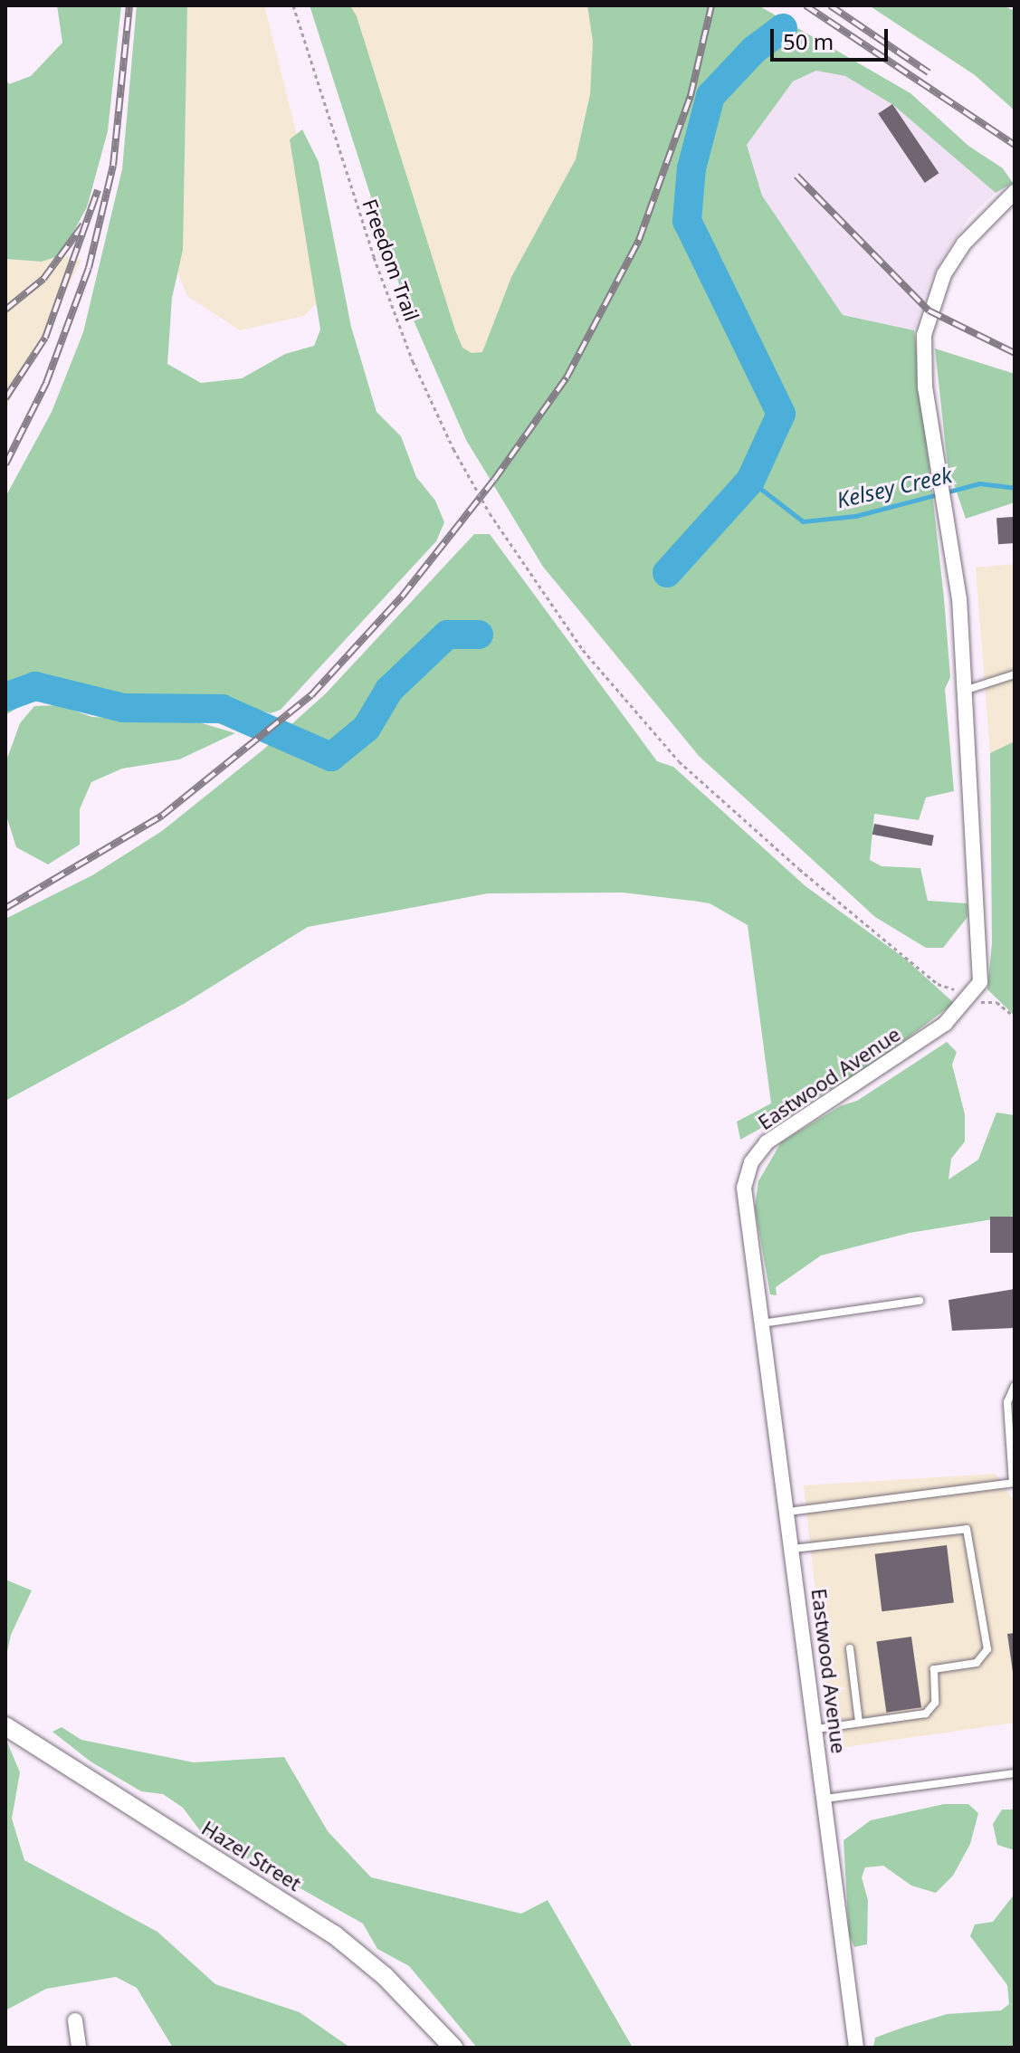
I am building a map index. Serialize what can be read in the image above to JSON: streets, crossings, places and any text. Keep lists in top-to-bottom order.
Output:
{
  "streets": {
    "street": ["Eastwood Avenue", "Hazel Street"],
    "path": ["Freedom Trail"]
  },
  "crossings": [
    ["Freedom Trail", "Eastwood Avenue"]
  ],
  "water": ["Kelsey Creek"],
  "scale_bar": "50 m"
}
